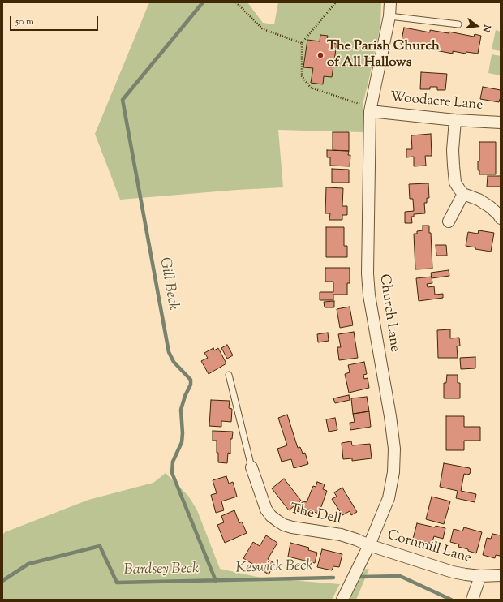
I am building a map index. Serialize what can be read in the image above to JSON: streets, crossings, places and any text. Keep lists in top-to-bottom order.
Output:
{
  "streets": {
    "street": [
      "Woodacre Lane",
      "Church Lane",
      "The Dell",
      "Cornmill Lane"
    ]
  },
  "crossings": [
    ["Woodacre Lane", "Church Lane"],
    ["Church Lane", "The Dell"],
    ["Church Lane", "Cornmill Lane"],
    ["The Dell", "Cornmill Lane"]
  ],
  "water": ["Gill Beck", "Keswick Beck", "Bardsey Beck"],
  "places": ["The Parish Church of All Hallows"],
  "scale_bar": "50 m",
  "north": "right"
}
